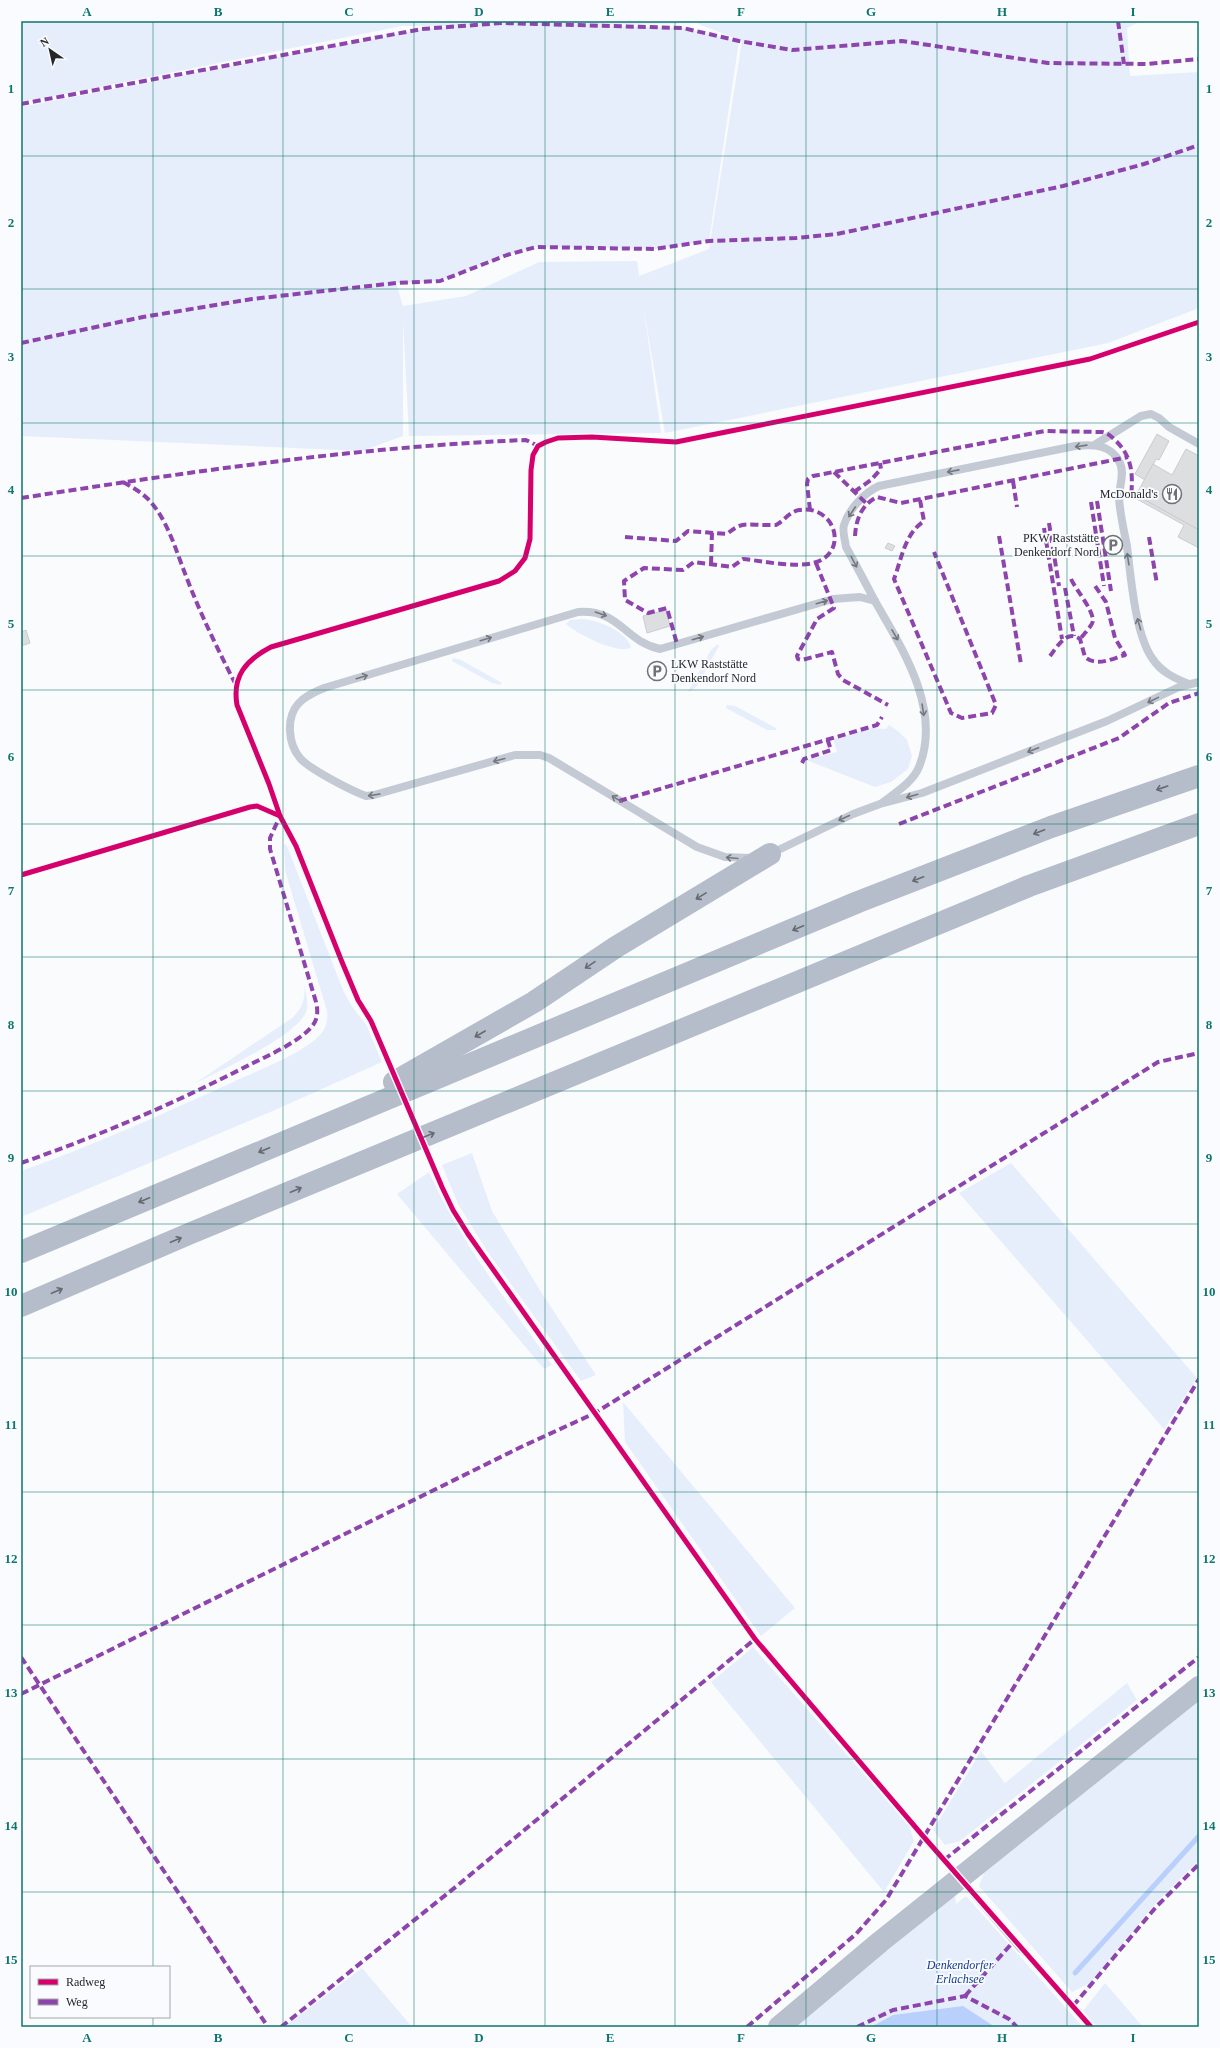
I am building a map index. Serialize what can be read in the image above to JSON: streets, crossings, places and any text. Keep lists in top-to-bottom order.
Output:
{
  "parks": ["Denkendorfer Erlachsee"],
  "places": {
    "restaurant": ["McDonald's"],
    "parking": ["PKW Raststätte Denkendorf Nord", "LKW Raststätte Denkendorf Nord"]
  },
  "legend": ["Radweg", "Weg"],
  "north": "top left",
  "grid": {
    "columns": [
      "A",
      "B",
      "C",
      "D",
      "E",
      "F",
      "G",
      "H",
      "I"
    ],
    "rows": [
      "1",
      "2",
      "3",
      "4",
      "5",
      "6",
      "7",
      "8",
      "9",
      "10",
      "11",
      "12",
      "13",
      "14",
      "15"
    ]
  }
}
